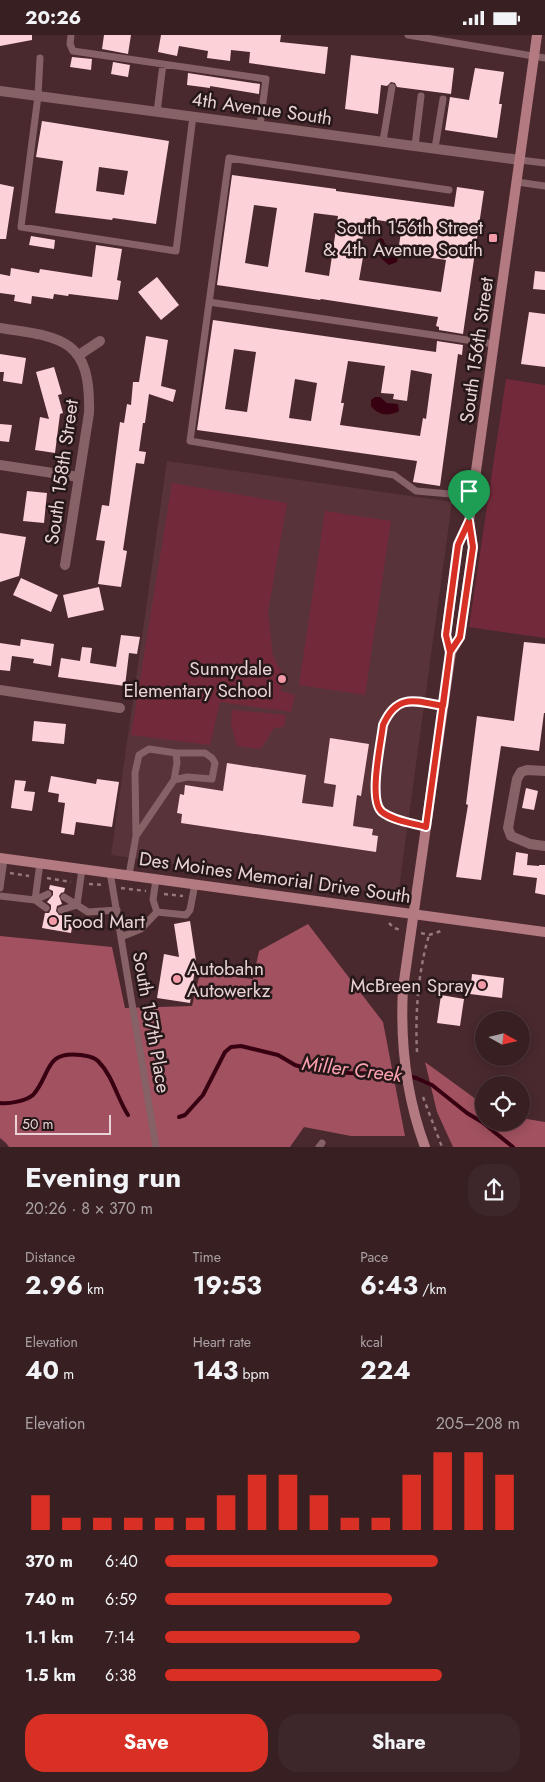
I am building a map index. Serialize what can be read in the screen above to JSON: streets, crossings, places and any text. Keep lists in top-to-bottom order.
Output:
{
  "streets": {
    "main road": ["South 156th Street", "Des Moines Memorial Drive South"],
    "street": ["4th Avenue South", "South 158th Street"],
    "lane": ["South 157th Place"]
  },
  "crossings": [
    ["4th Avenue South", "South 156th Street"],
    ["South 156th Street", "Des Moines Memorial Drive South"],
    ["Des Moines Memorial Drive South", "South 157th Place"]
  ],
  "water": ["Miller Creek"],
  "places": {
    "transit": ["South 156th Street & 4th Avenue South"],
    "other": [
      "Sunnydale Elementary School",
      "Food Mart",
      "Autobahn Autowerkz",
      "McBreen Spray"
    ]
  },
  "scale_bar": "50 m",
  "north": "right",
  "page": {
    "status": "20:26",
    "scale": "50 m",
    "heading": ["Evening run", "20:26 · 8 × 370 m"],
    "stats": [
      ["Distance", "2.96 km"],
      ["Time", "19:53"],
      ["Pace", "6:43 /km"],
      ["Elevation", "40 m"],
      ["Heart rate", "143 bpm"],
      ["kcal", "224"]
    ],
    "chart": ["Elevation", "205–208 m"],
    "list": [
      {
        "name": "370 m",
        "note": "6:40"
      },
      {
        "name": "740 m",
        "note": "6:59"
      },
      {
        "name": "1.1 km",
        "note": "7:14"
      },
      {
        "name": "1.5 km",
        "note": "6:38"
      }
    ],
    "buttons": ["Save", "Share"]
  }
}
